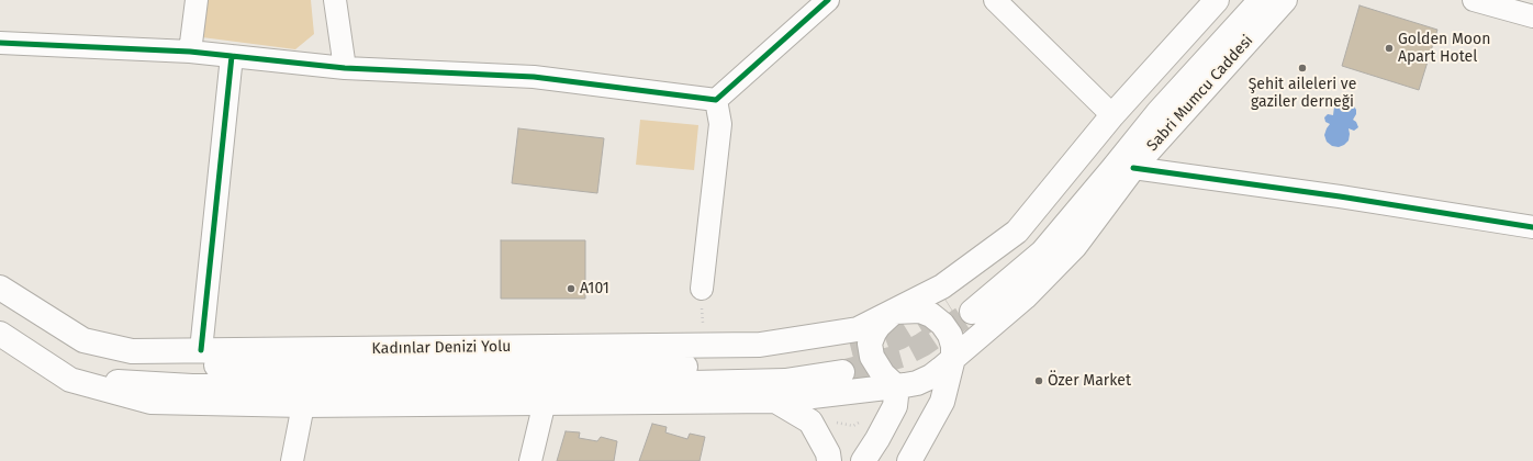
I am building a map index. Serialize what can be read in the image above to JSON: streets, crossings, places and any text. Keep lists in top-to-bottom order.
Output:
{
  "streets": {
    "main road": ["Sabri Mumcu Caddesi", "Kadınlar Denizi Yolu"]
  },
  "crossings": [
    ["Sabri Mumcu Caddesi", "Kadınlar Denizi Yolu"]
  ],
  "places": [
    "Golden Moon Apart Hotel",
    "Şehit aileleri ve gaziler derneği",
    "A101",
    "Özer Market"
  ]
}
